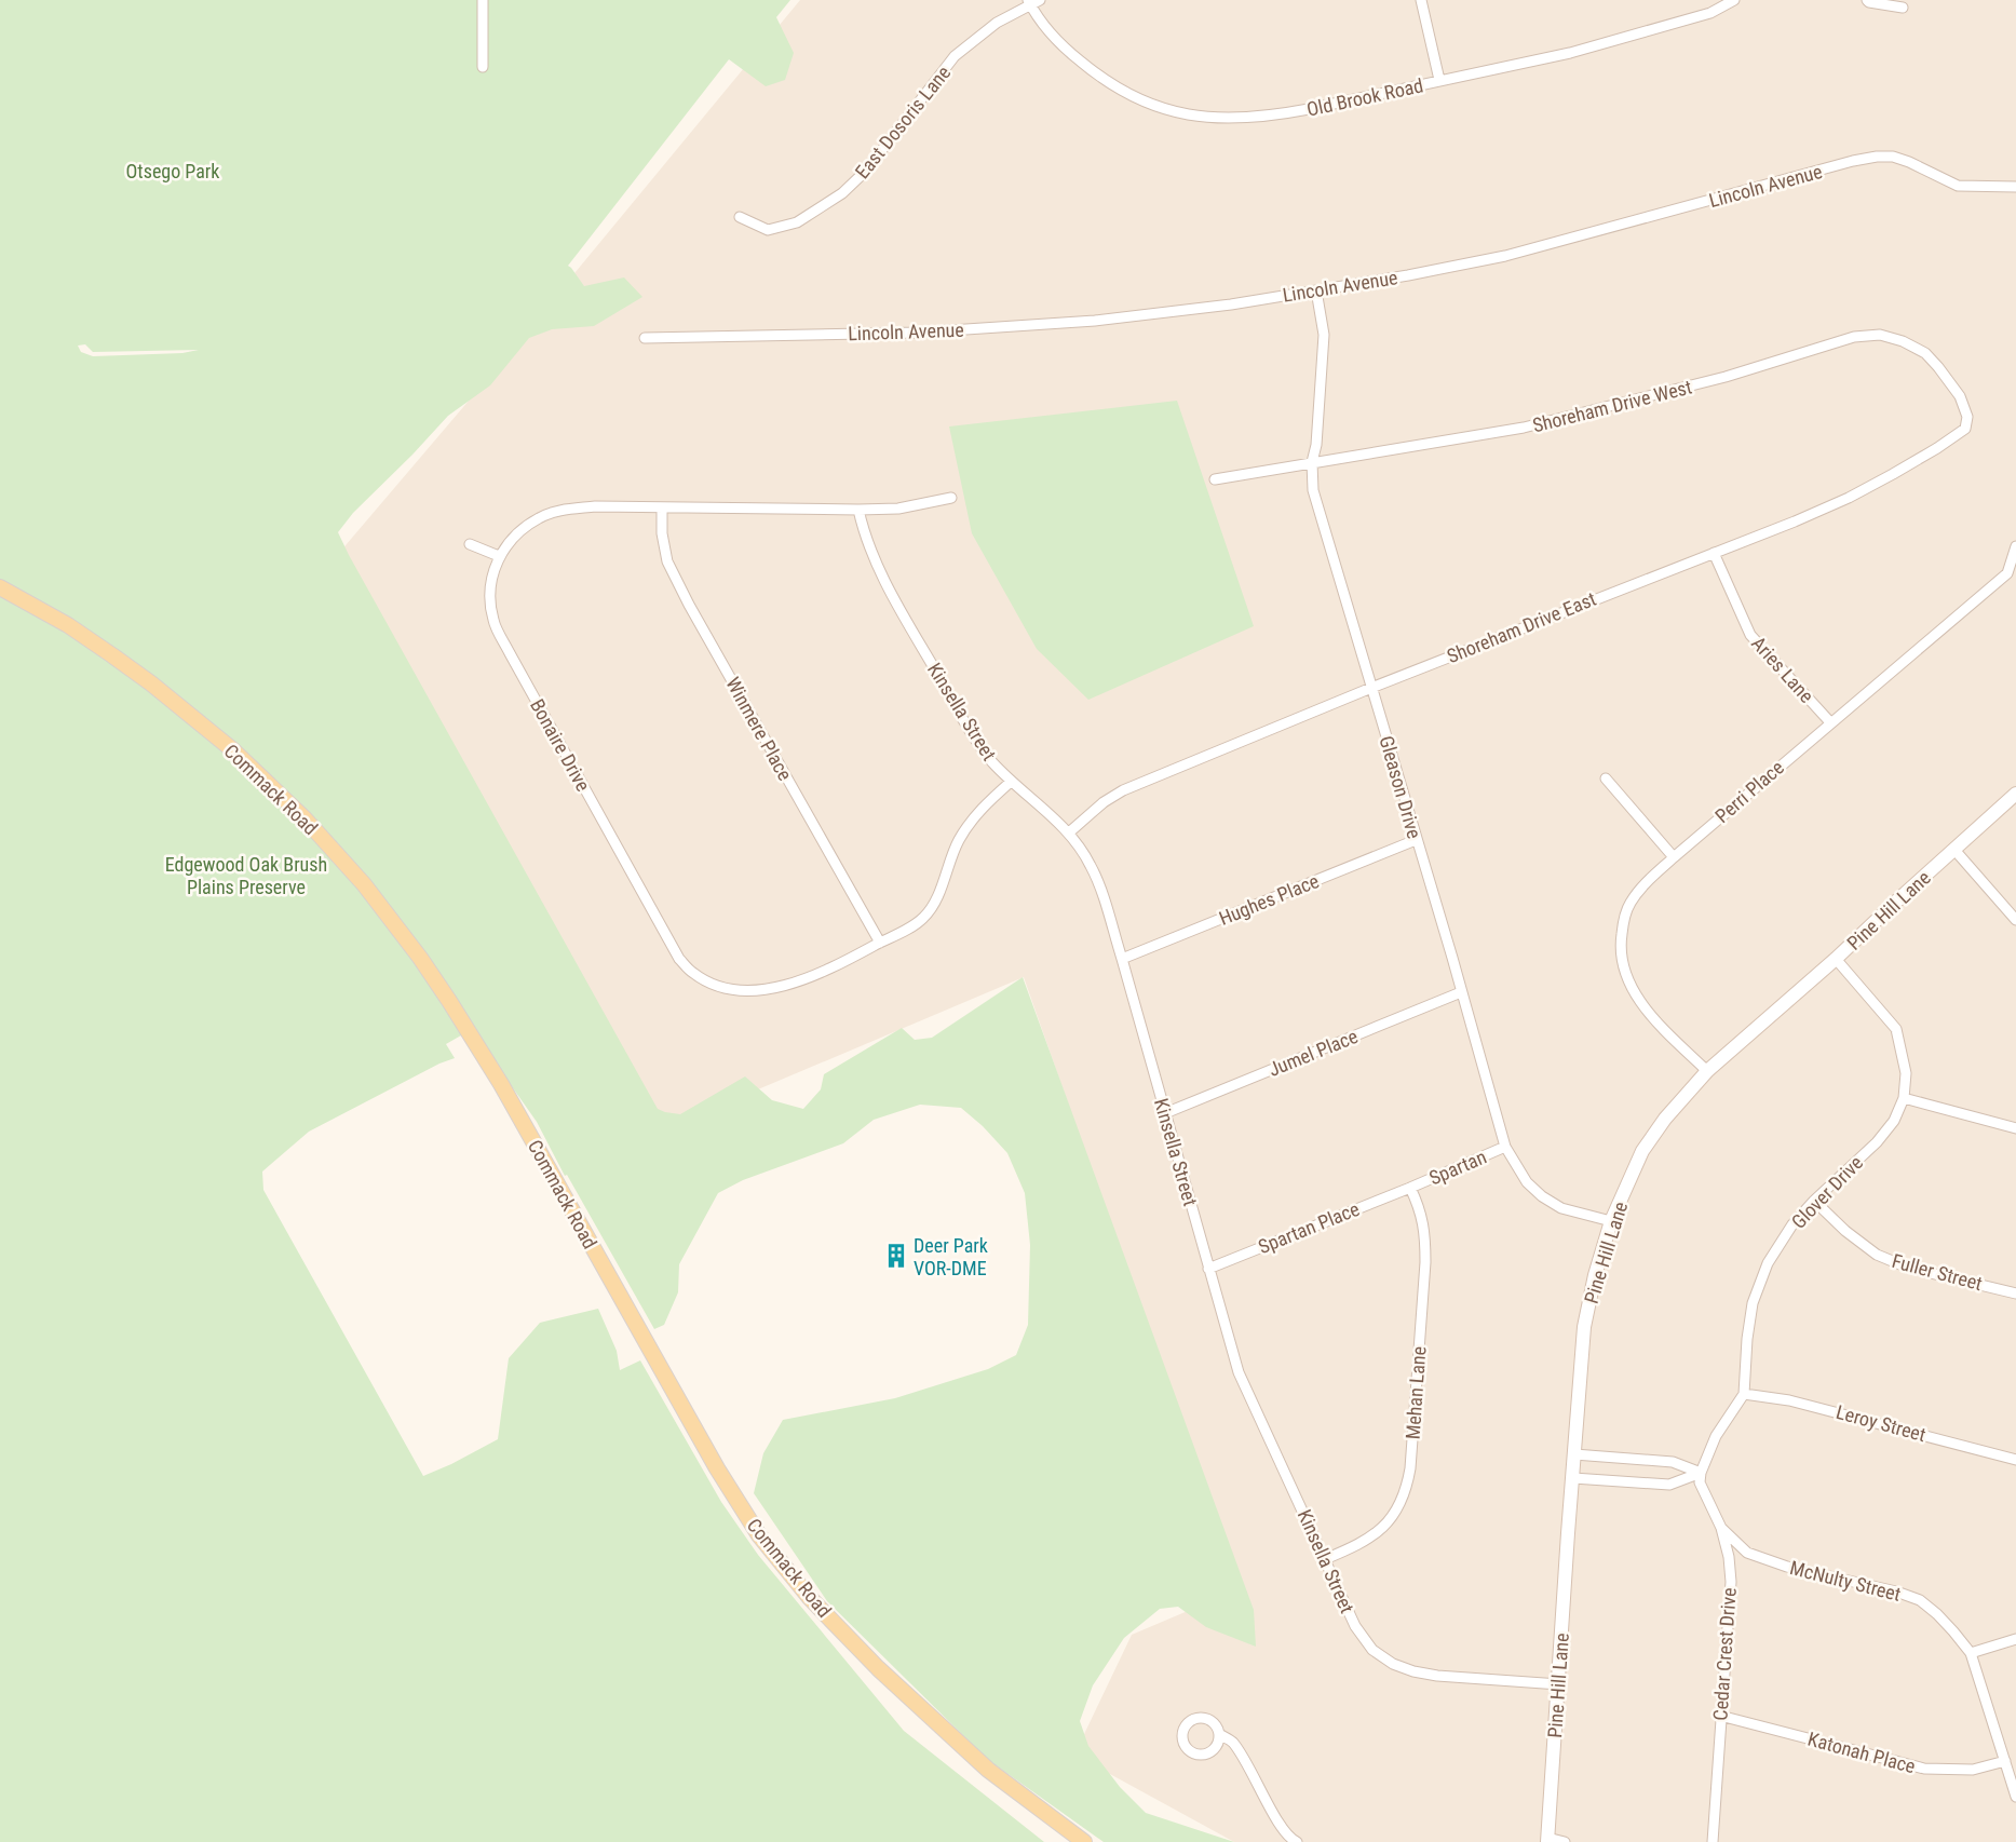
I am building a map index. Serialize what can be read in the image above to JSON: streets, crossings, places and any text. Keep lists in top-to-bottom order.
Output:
{
  "streets": {
    "main road": ["Commack Road"],
    "street": [
      "Old Brook Road",
      "East Dosoris Lane",
      "Lincoln Avenue",
      "Shoreham Drive West",
      "Shoreham Drive East",
      "Aries Lane",
      "Kinsella Street",
      "Winmere Place",
      "Bonaire Drive",
      "Gleason Drive",
      "Perri Place",
      "Hughes Place",
      "Pine Hill Lane",
      "Jumel Place",
      "Spartan",
      "Glover Drive",
      "Spartan Place",
      "Fuller Street",
      "Mehan Lane",
      "Leroy Street",
      "McNulty Street",
      "Cedar Crest Drive",
      "Katonah Place"
    ]
  },
  "crossings": [
    ["Old Brook Road", "East Dosoris Lane"],
    ["Lincoln Avenue", "Gleason Drive"],
    ["Shoreham Drive West", "Shoreham Drive East"],
    ["Shoreham Drive West", "Gleason Drive"],
    ["Shoreham Drive East", "Aries Lane"],
    ["Shoreham Drive East", "Kinsella Street"],
    ["Shoreham Drive East", "Gleason Drive"],
    ["Aries Lane", "Perri Place"],
    ["Kinsella Street", "Bonaire Drive"],
    ["Kinsella Street", "Hughes Place"],
    ["Kinsella Street", "Pine Hill Lane"],
    ["Kinsella Street", "Jumel Place"],
    ["Kinsella Street", "Spartan Place"],
    ["Kinsella Street", "Mehan Lane"],
    ["Winmere Place", "Bonaire Drive"],
    ["Gleason Drive", "Hughes Place"],
    ["Gleason Drive", "Pine Hill Lane"],
    ["Gleason Drive", "Jumel Place"],
    ["Gleason Drive", "Spartan"],
    ["Perri Place", "Pine Hill Lane"],
    ["Pine Hill Lane", "Glover Drive"],
    ["Spartan", "Spartan Place"],
    ["Spartan", "Mehan Lane"],
    ["Glover Drive", "Fuller Street"],
    ["Glover Drive", "Leroy Street"],
    ["Spartan Place", "Mehan Lane"],
    ["McNulty Street", "Cedar Crest Drive"],
    ["McNulty Street", "Katonah Place"],
    ["Cedar Crest Drive", "Katonah Place"]
  ],
  "parks": ["Otsego Park", "Edgewood Oak Brush Plains Preserve"],
  "places": {
    "building": ["Deer Park VOR-DME"]
  }
}
